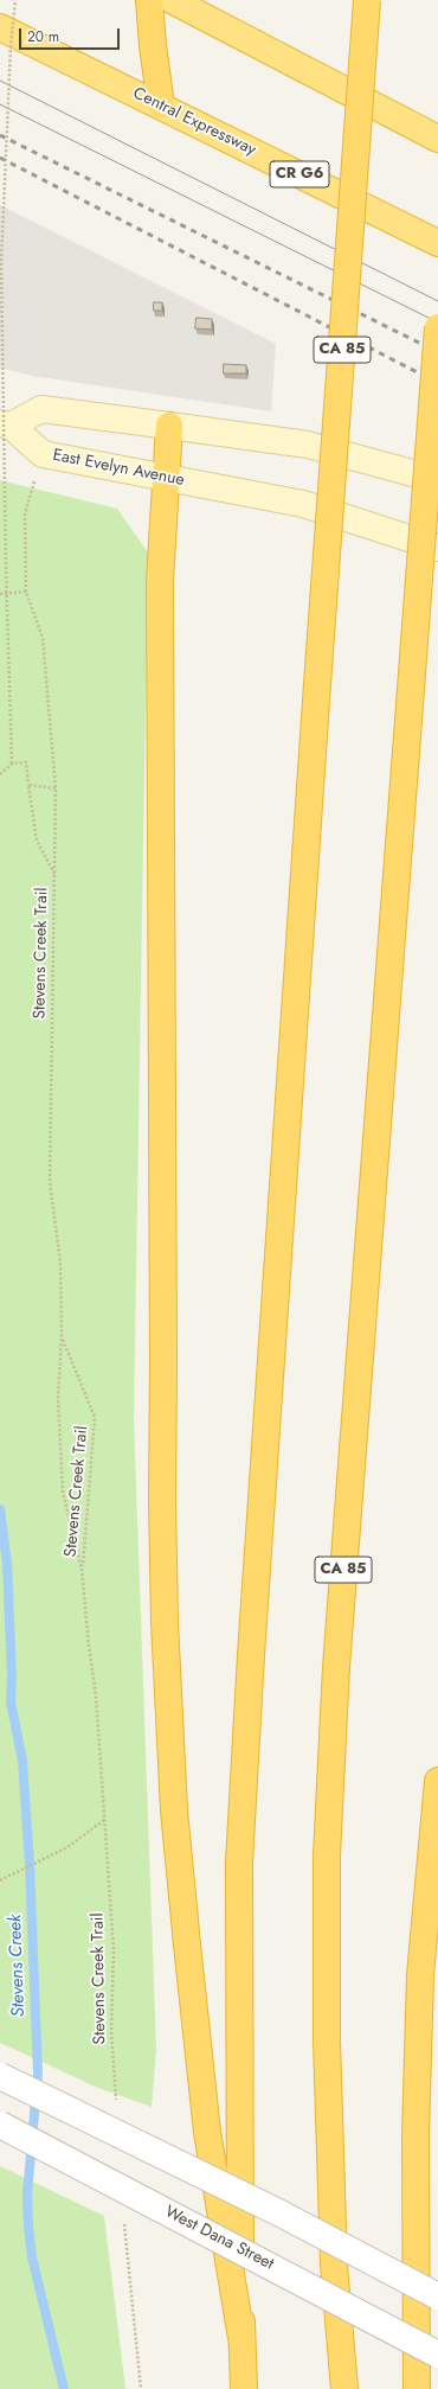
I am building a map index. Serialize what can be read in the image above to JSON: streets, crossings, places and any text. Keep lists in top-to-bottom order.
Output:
{
  "streets": {
    "highway": ["Central Expressway", "CR G6", "CA 85"],
    "main road": ["East Evelyn Avenue"],
    "street": ["West Dana Street"],
    "path": ["Stevens Creek Trail"]
  },
  "crossings": [
    ["East Evelyn Avenue", "Stevens Creek Trail"]
  ],
  "water": ["Stevens Creek"],
  "scale_bar": "20 m"
}
